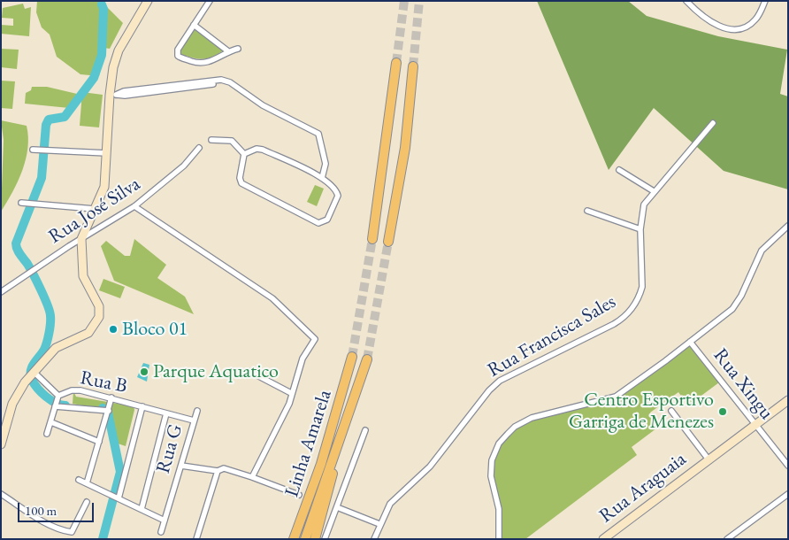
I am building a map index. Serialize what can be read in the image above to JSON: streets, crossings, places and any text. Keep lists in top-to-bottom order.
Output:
{
  "streets": {
    "highway": ["Linha Amarela"],
    "street": [
      "Rua José Silva",
      "Rua Francisca Sales",
      "Rua B",
      "Rua Xingu",
      "Rua G",
      "Rua Araguaia"
    ]
  },
  "crossings": [
    ["Rua B", "Rua G"],
    ["Rua Xingu", "Rua Araguaia"]
  ],
  "places": ["Bloco 01", "Parque Aquatico", "Centro Esportivo Garriga de Menezes"],
  "scale_bar": "100 m"
}
